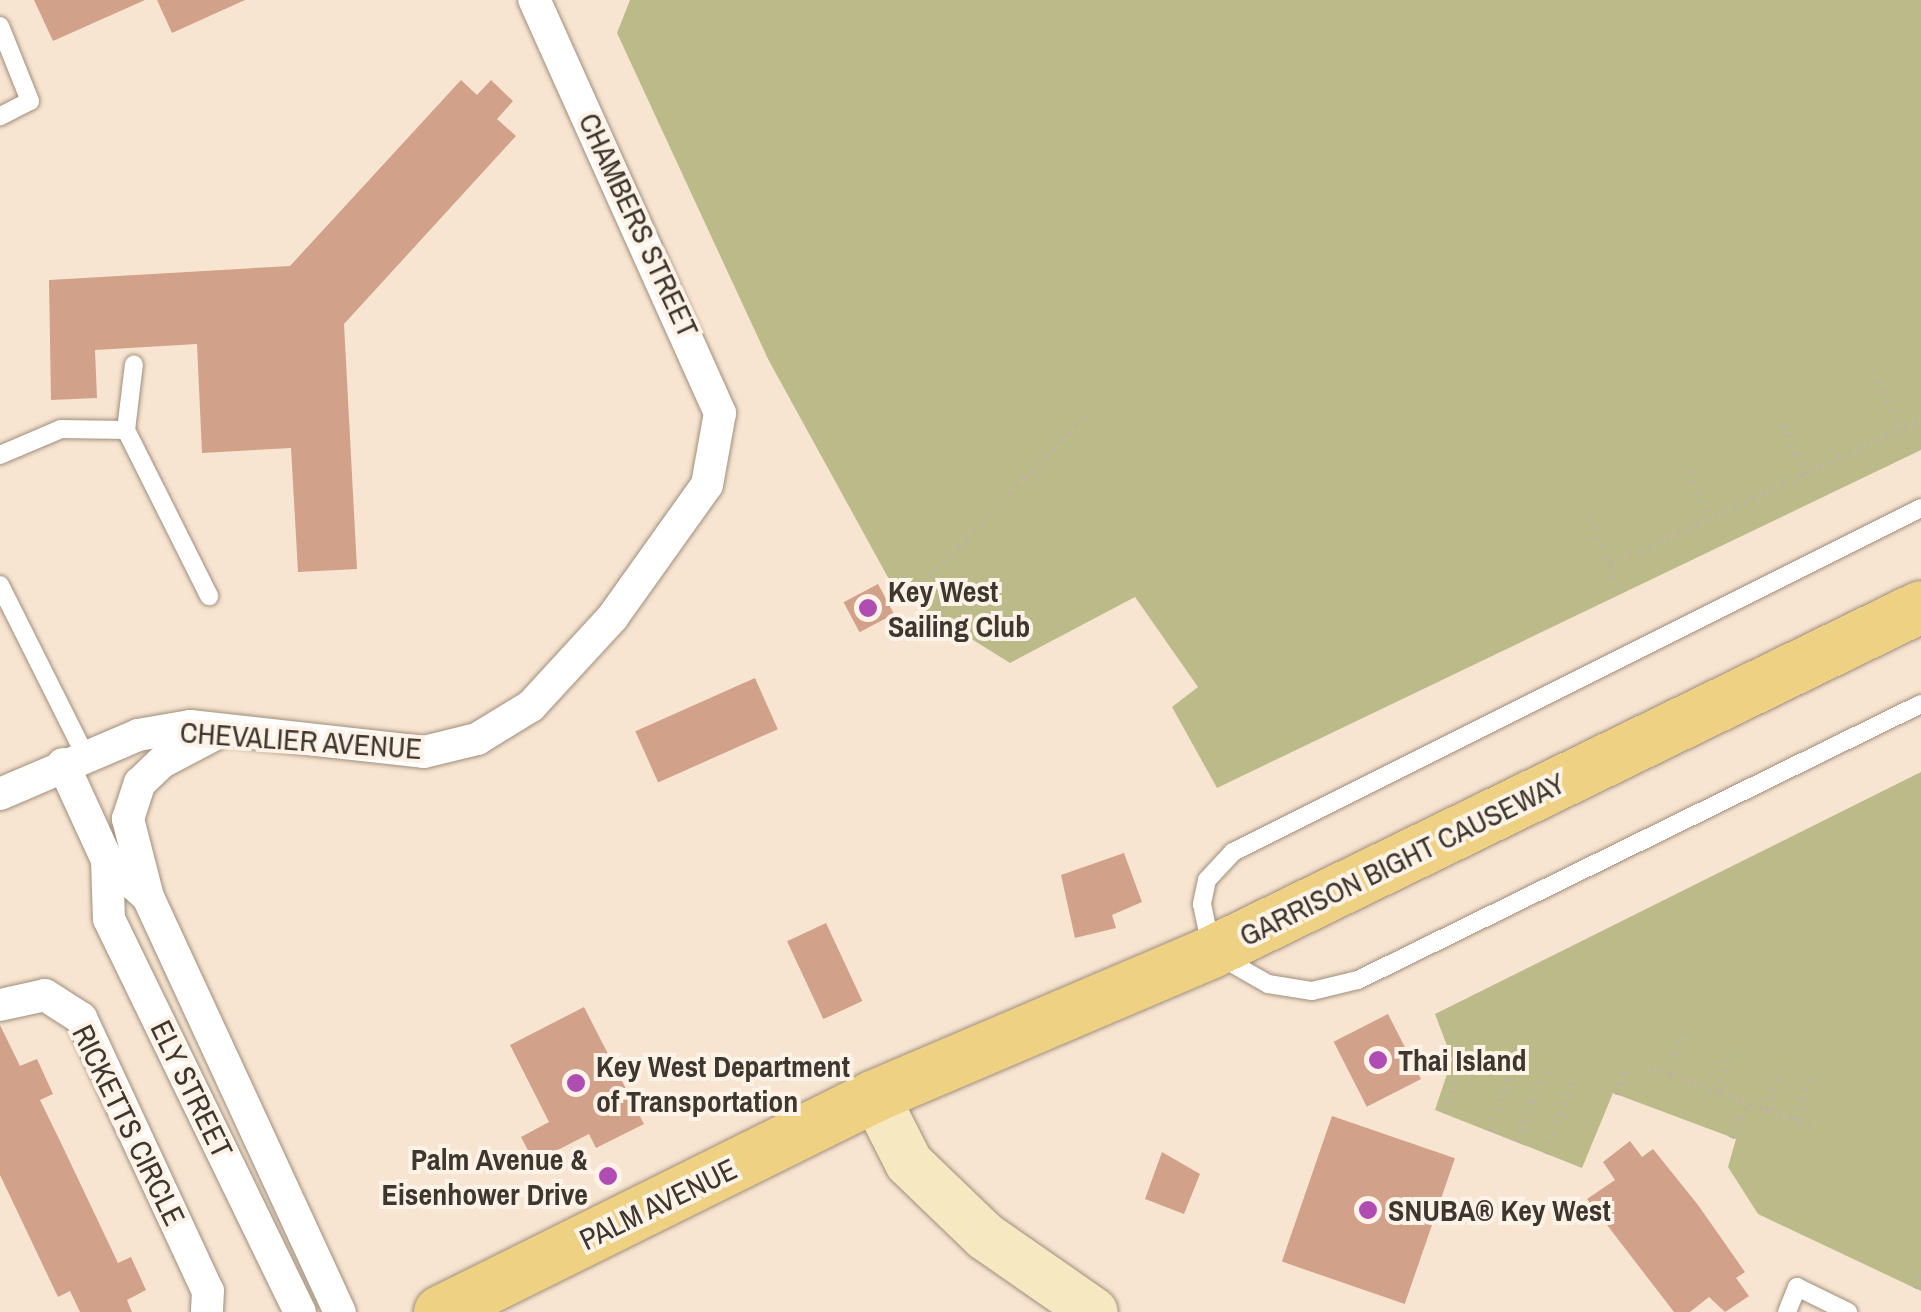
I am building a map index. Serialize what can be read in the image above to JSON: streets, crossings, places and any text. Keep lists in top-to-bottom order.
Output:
{
  "streets": {
    "main road": ["GARRISON BIGHT CAUSEWAY", "PALM AVENUE"],
    "street": [
      "CHAMBERS STREET",
      "CHEVALIER AVENUE",
      "ELY STREET",
      "RICKETTS CIRCLE"
    ]
  },
  "crossings": [
    ["CHAMBERS STREET", "CHEVALIER AVENUE"],
    ["CHEVALIER AVENUE", "ELY STREET"],
    ["GARRISON BIGHT CAUSEWAY", "PALM AVENUE"]
  ],
  "places": [
    "Key West Sailing Club",
    "Thai Island",
    "Key West Department of Transportation",
    "Palm Avenue & Eisenhower Drive",
    "SNUBA® Key West"
  ]
}
